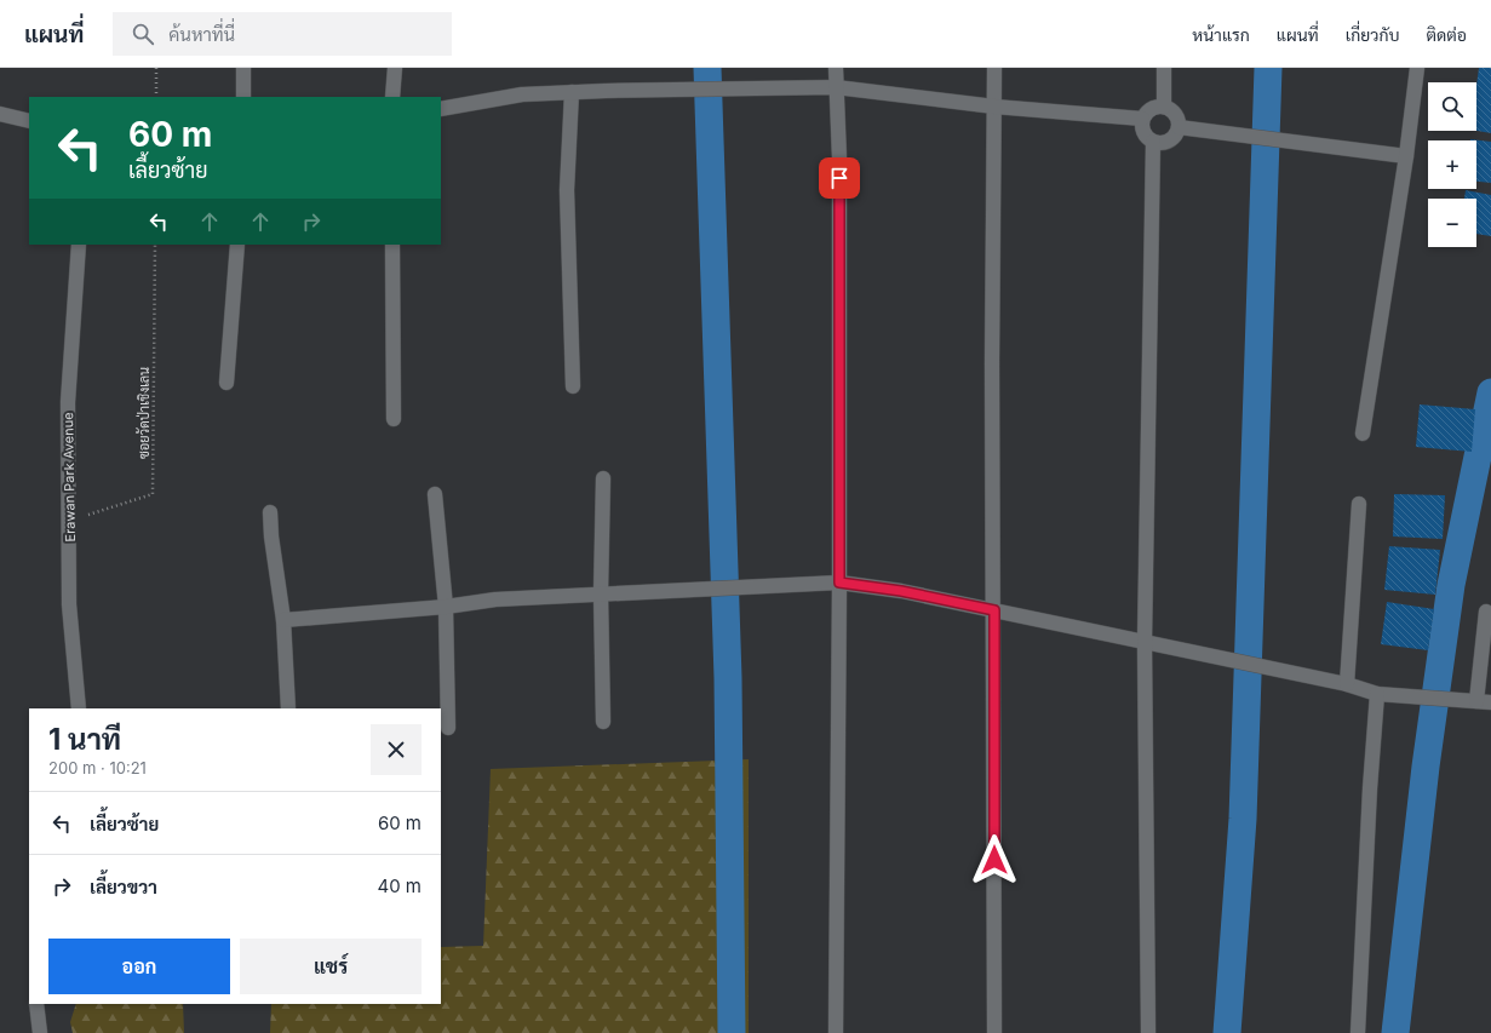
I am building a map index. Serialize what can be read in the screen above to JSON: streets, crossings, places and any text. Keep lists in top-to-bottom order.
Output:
{
  "streets": {
    "street": ["Erawan Park Avenue"],
    "path": ["ซอยวัดป่าเชิงเลน"]
  },
  "crossings": [
    ["ซอยวัดป่าเชิงเลน", "Erawan Park Avenue"]
  ],
  "page": {
    "header": "แผนที่",
    "search": "ค้นหาที่นี่",
    "nav": [
      "หน้าแรก",
      "แผนที่",
      "เกี่ยวกับ",
      "ติดต่อ"
    ],
    "map_buttons": ["+", "−"],
    "turn": ["60 m", "เลี้ยวซ้าย"],
    "heading": ["1 นาที", "200 m · 10:21"],
    "list": [
      {
        "name": "เลี้ยวซ้าย",
        "value": "60 m"
      },
      {
        "name": "เลี้ยวขวา",
        "value": "40 m"
      }
    ],
    "buttons": ["ออก", "แชร์"]
  }
}
